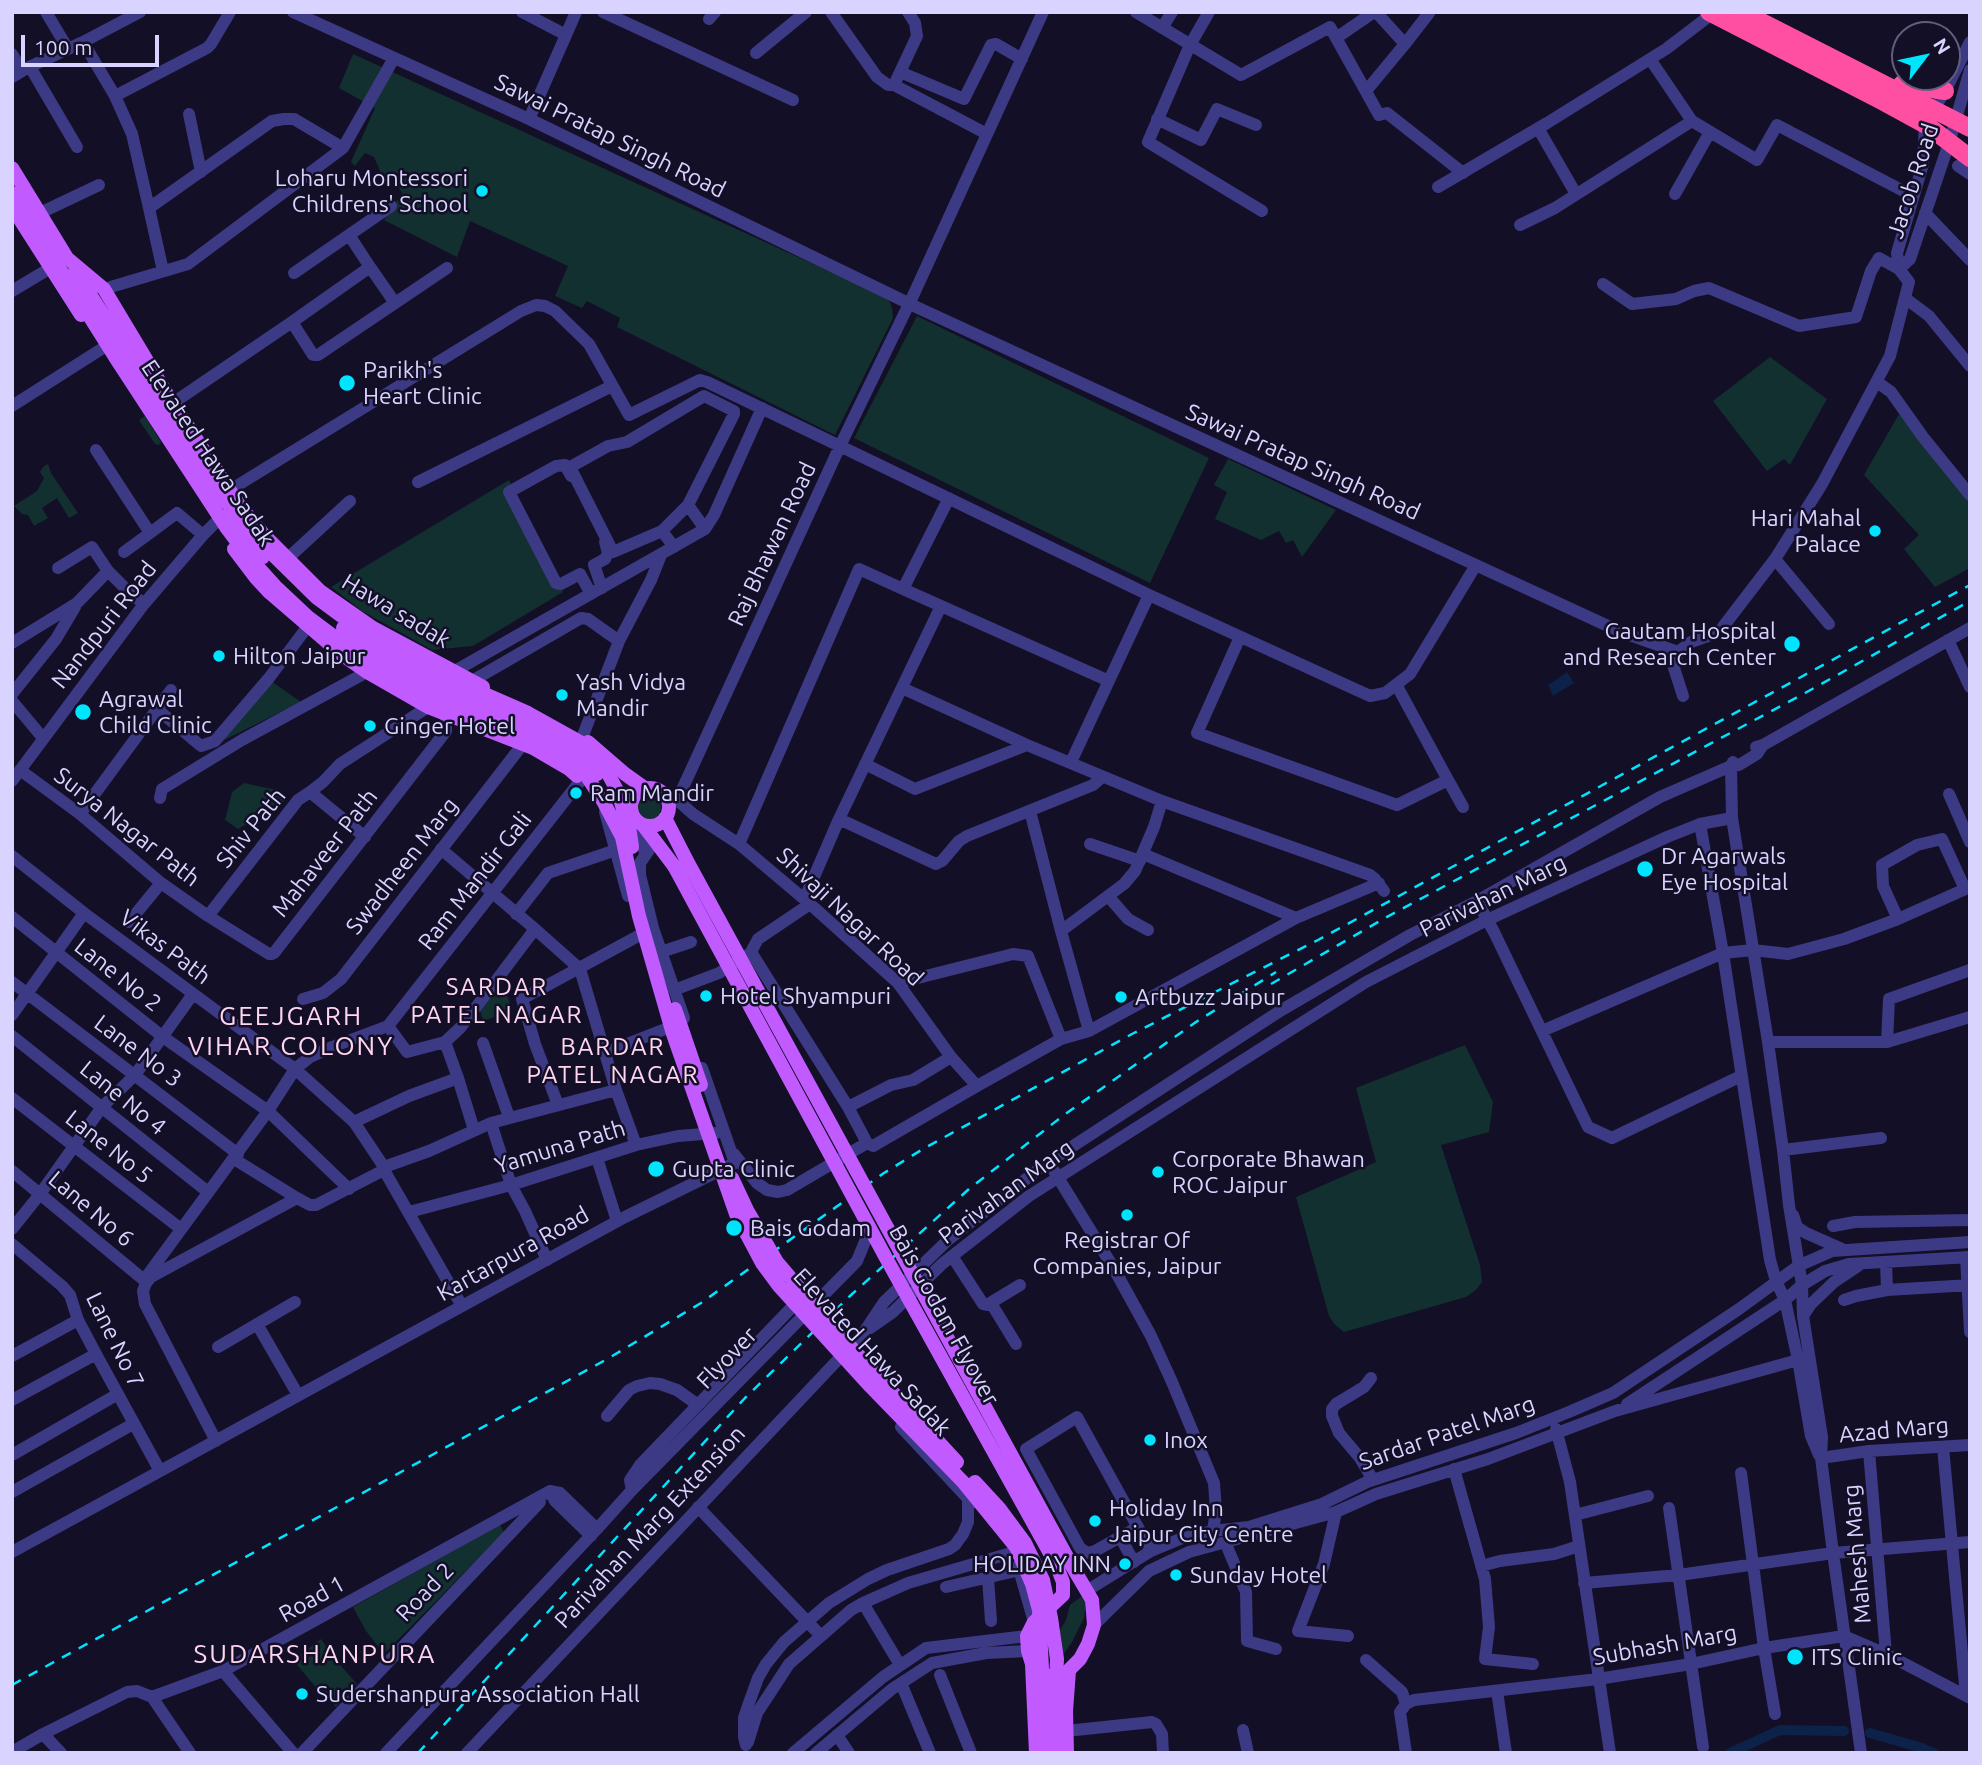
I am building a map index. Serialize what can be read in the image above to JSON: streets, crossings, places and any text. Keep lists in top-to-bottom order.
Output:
{
  "streets": {
    "main road": ["Elevated Hawa Sadak", "Hawa sadak", "Bais Godam Flyover"],
    "street": [
      "Sawai Pratap Singh Road",
      "Jacob Road",
      "Raj Bhawan Road",
      "Nandpuri Road",
      "Surya Nagar Path",
      "Shiv Path",
      "Mahaveer Path",
      "Swadheen Marg",
      "Ram Mandir Gali",
      "Parivahan Marg",
      "Shivaji Nagar Road",
      "Vikas Path",
      "Lane No 2",
      "Lane No 3",
      "Lane No 4",
      "Lane No 5",
      "Yamuna Path",
      "Lane No 6",
      "Kartarpura Road",
      "Lane No 7",
      "Flyover",
      "Azad Marg",
      "Sardar Patel Marg",
      "Parivahan Marg Extension",
      "Mahesh Marg",
      "Road 2",
      "Road 1",
      "Subhash Marg"
    ]
  },
  "crossings": [
    ["Sawai Pratap Singh Road", "Raj Bhawan Road"],
    ["Elevated Hawa Sadak", "Hawa sadak"],
    ["Raj Bhawan Road", "Hawa sadak"],
    ["Raj Bhawan Road", "Shivaji Nagar Road"],
    ["Raj Bhawan Road", "Bais Godam Flyover"],
    ["Hawa sadak", "Nandpuri Road"],
    ["Hawa sadak", "Mahaveer Path"],
    ["Hawa sadak", "Swadheen Marg"],
    ["Hawa sadak", "Ram Mandir Gali"],
    ["Hawa sadak", "Shivaji Nagar Road"],
    ["Hawa sadak", "Bais Godam Flyover"],
    ["Nandpuri Road", "Surya Nagar Path"],
    ["Surya Nagar Path", "Shiv Path"],
    ["Surya Nagar Path", "Mahaveer Path"],
    ["Shiv Path", "Mahaveer Path"],
    ["Parivahan Marg", "Parivahan Marg Extension"],
    ["Shivaji Nagar Road", "Bais Godam Flyover"],
    ["Vikas Path", "Yamuna Path"],
    ["Vikas Path", "Kartarpura Road"],
    ["Lane No 5", "Lane No 6"],
    ["Kartarpura Road", "Lane No 7"],
    ["Bais Godam Flyover", "Flyover"],
    ["Bais Godam Flyover", "Sardar Patel Marg"],
    ["Azad Marg", "Mahesh Marg"],
    ["Road 2", "Road 1"]
  ],
  "districts": [
    "SARDAR PATEL NAGAR",
    "GEEJGARH VIHAR COLONY",
    "BARDAR PATEL NAGAR",
    "SUDARSHANPURA"
  ],
  "places": [
    "Loharu Montessori Childrens' School",
    "Parikh's Heart Clinic",
    "Hari Mahal Palace",
    "Gautam Hospital and Research Center",
    "Hilton Jaipur",
    "Yash Vidya Mandir",
    "Agrawal Child Clinic",
    "Ginger Hotel",
    "Ram Mandir",
    "Dr Agarwals Eye Hospital",
    "Hotel Shyampuri",
    "Artbuzz Jaipur",
    "Gupta Clinic",
    "Corporate Bhawan ROC Jaipur",
    "Registrar Of Companies, Jaipur",
    "Bais Godam",
    "Inox",
    "Holiday Inn Jaipur City Centre",
    "HOLIDAY INN",
    "Sunday Hotel",
    "ITS Clinic",
    "Sudershanpura Association Hall"
  ],
  "scale_bar": "100 m",
  "north": "top right"
}
